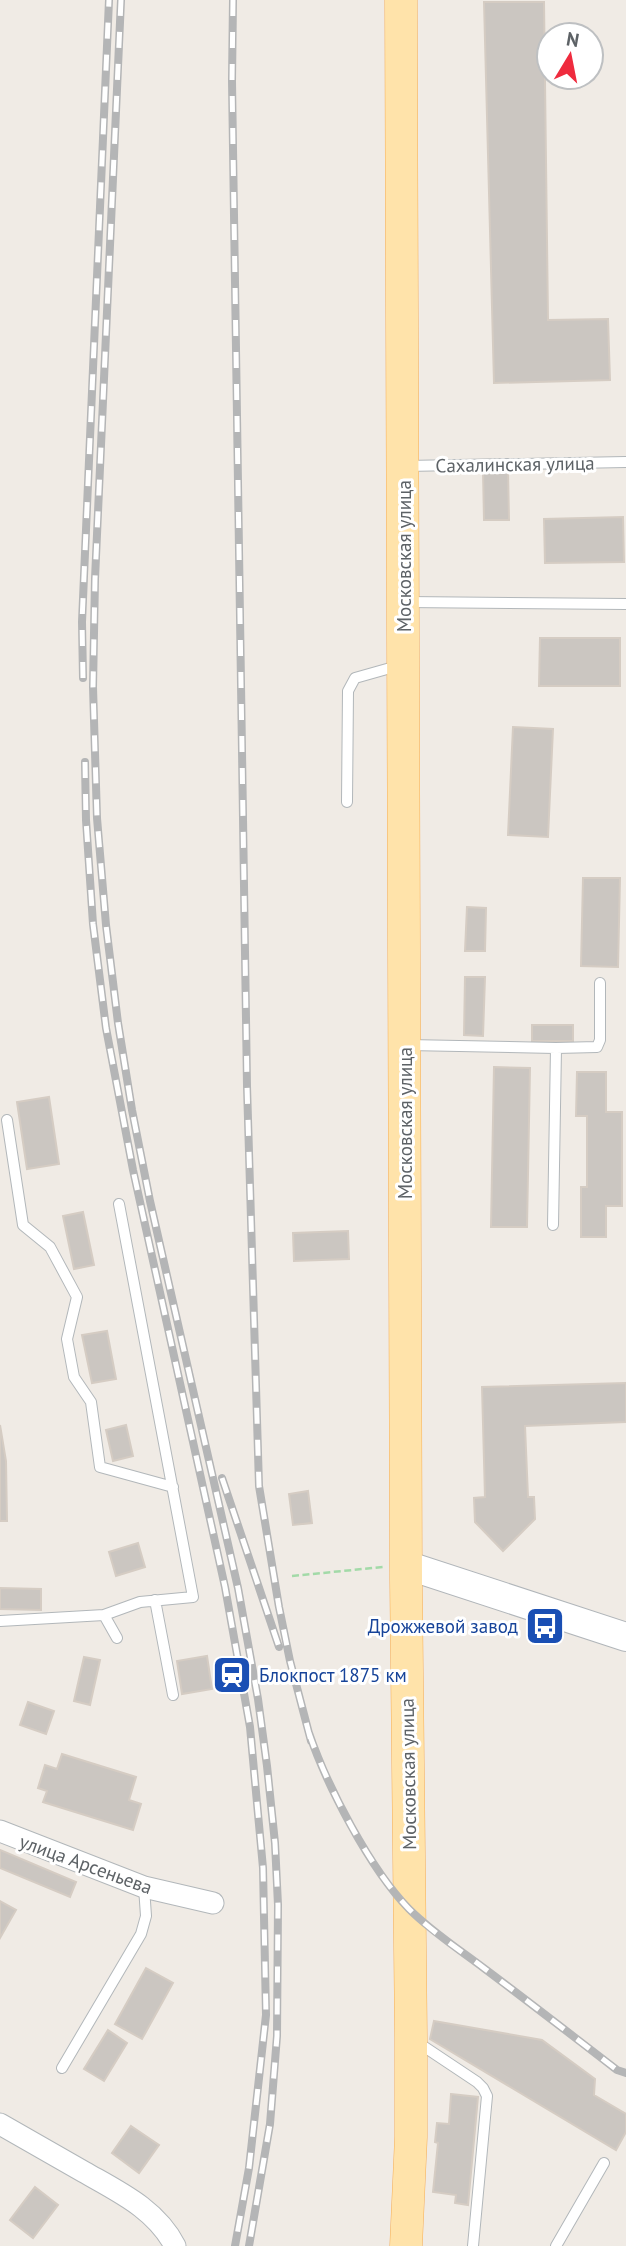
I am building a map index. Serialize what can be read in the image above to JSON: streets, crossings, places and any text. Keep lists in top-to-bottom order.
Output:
{
  "streets": {
    "main road": ["Московская улица"],
    "street": ["улица Арсеньева"],
    "lane": ["Сахалинская улица"]
  },
  "crossings": [
    ["Сахалинская улица", "Московская улица"]
  ],
  "places": {
    "bus stop": ["Дрожжевой завод"],
    "station": ["Блокпост 1875 км"]
  },
  "north": "top"
}
